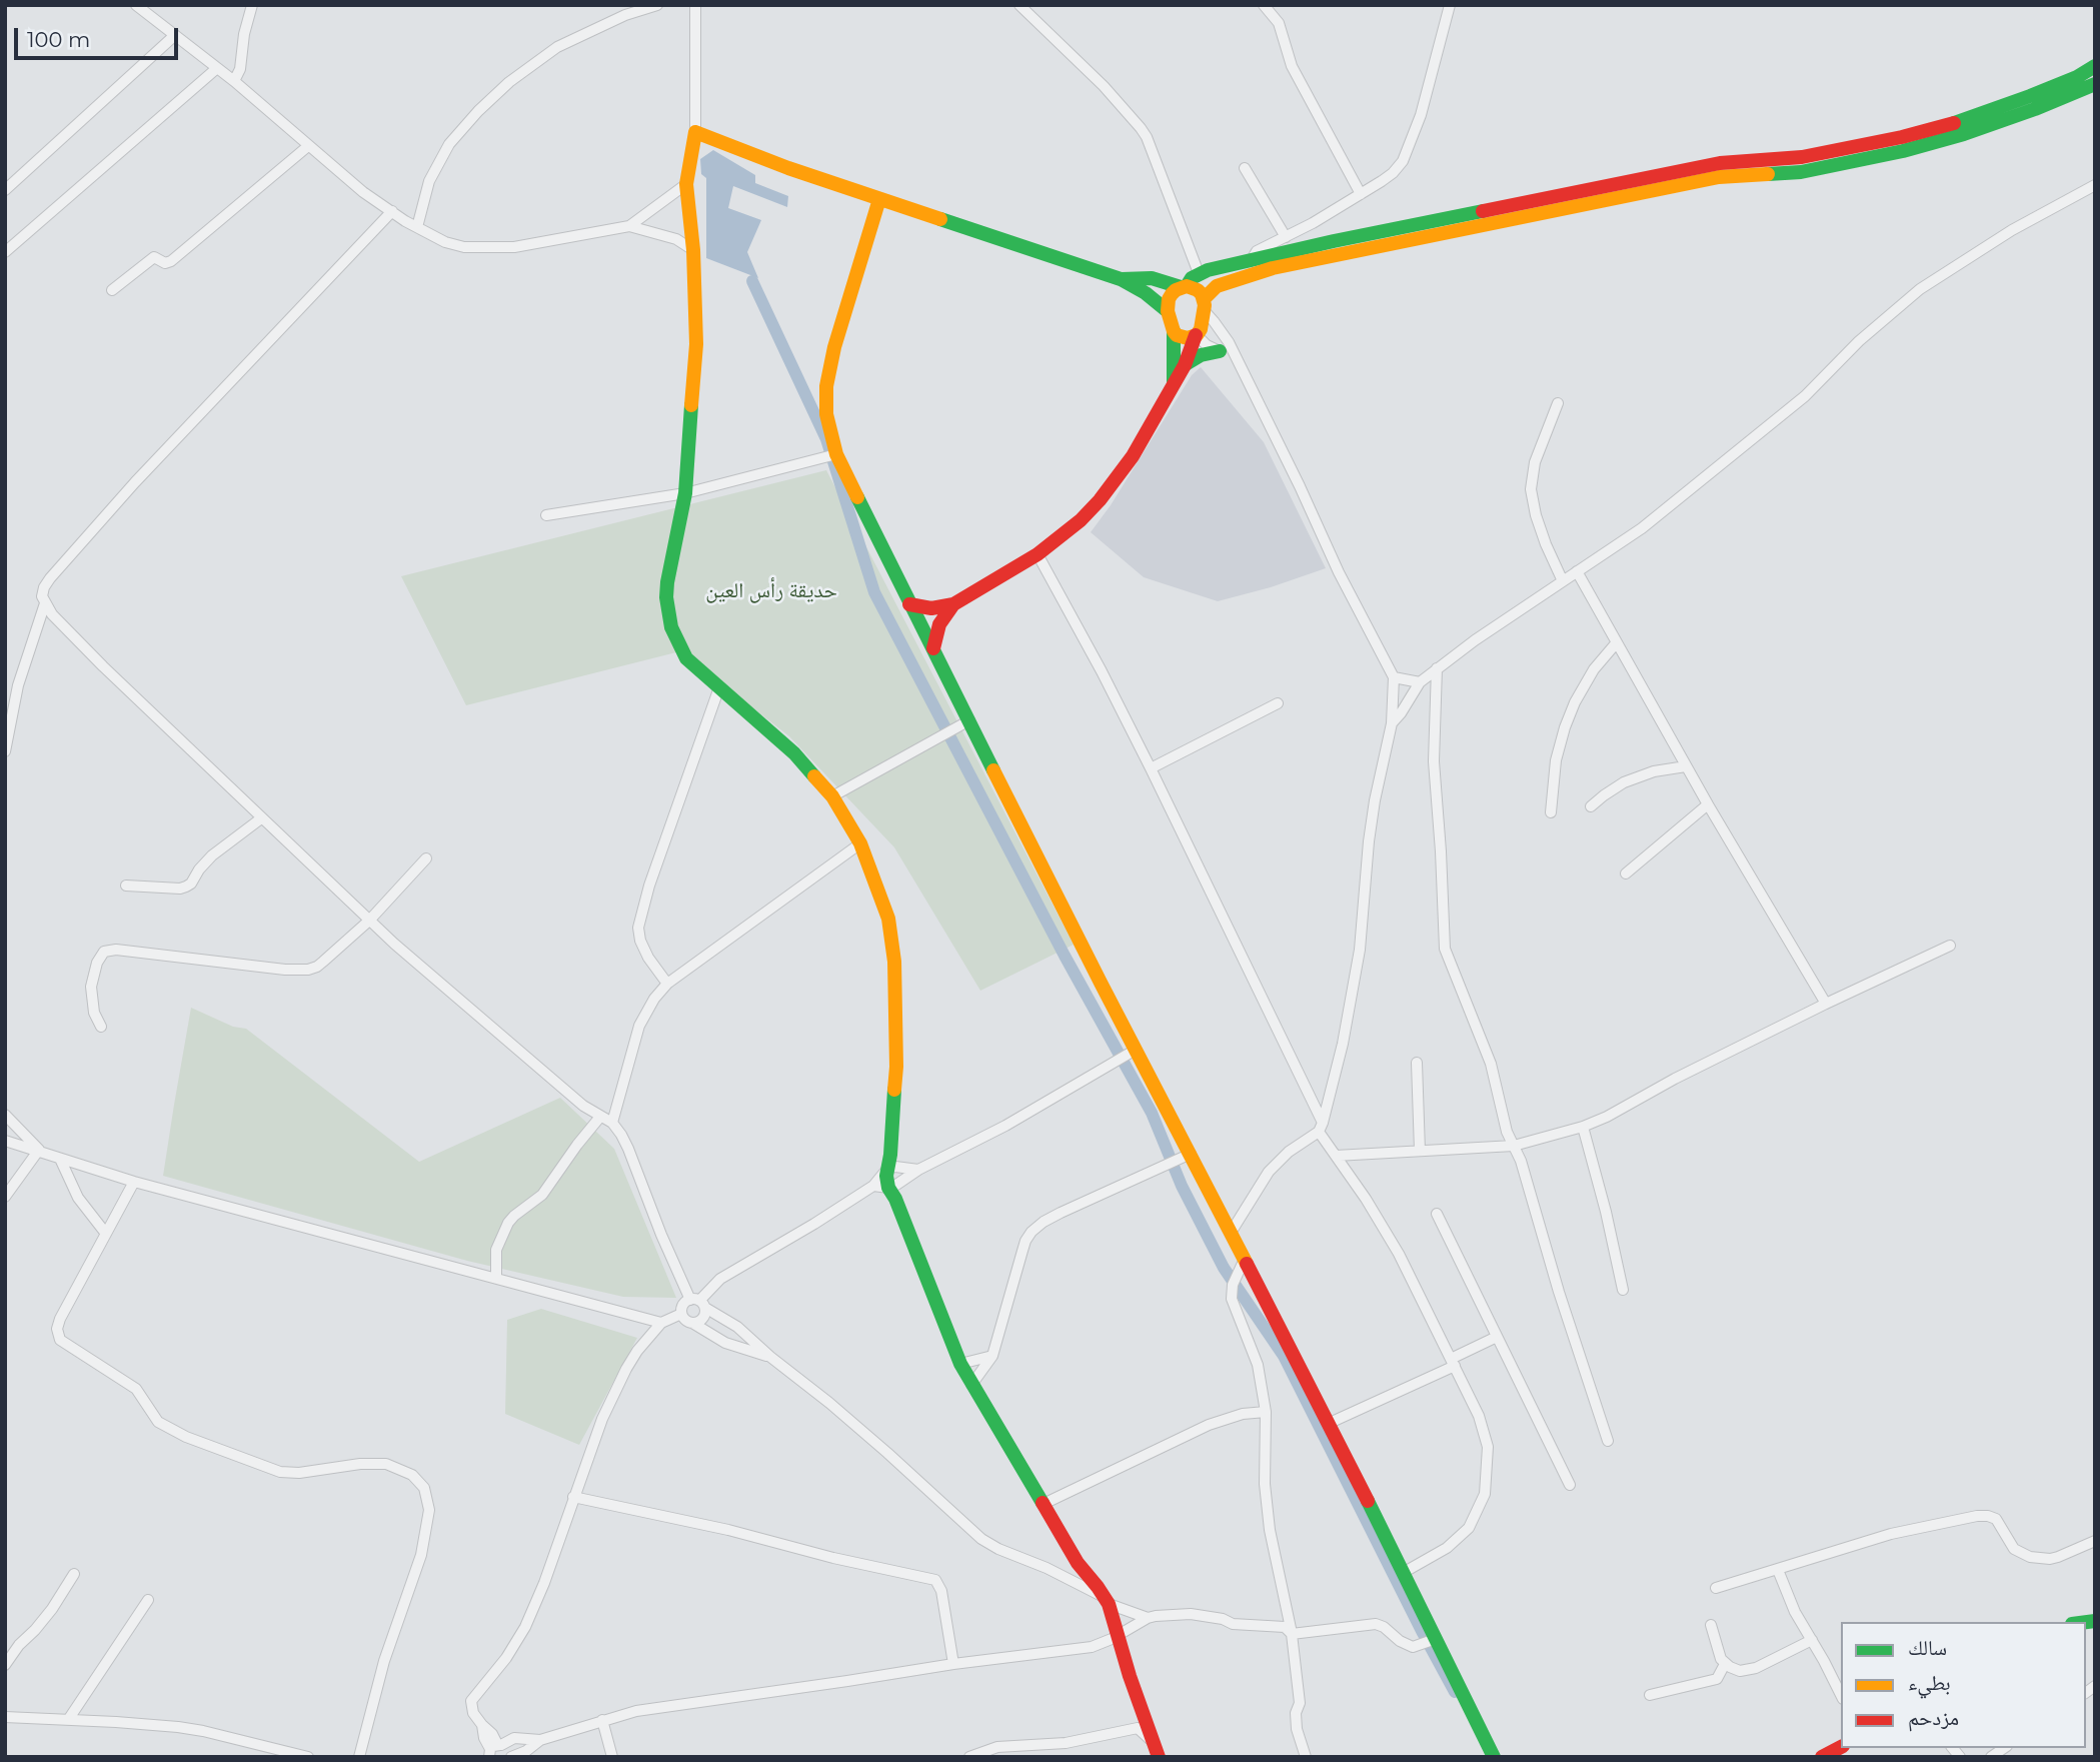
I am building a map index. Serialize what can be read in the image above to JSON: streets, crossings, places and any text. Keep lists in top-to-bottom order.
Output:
{
  "parks": ["حديقة رأس العين"],
  "legend": ["سالك", "بطيء", "مزدحم"],
  "scale_bar": "100 m"
}
